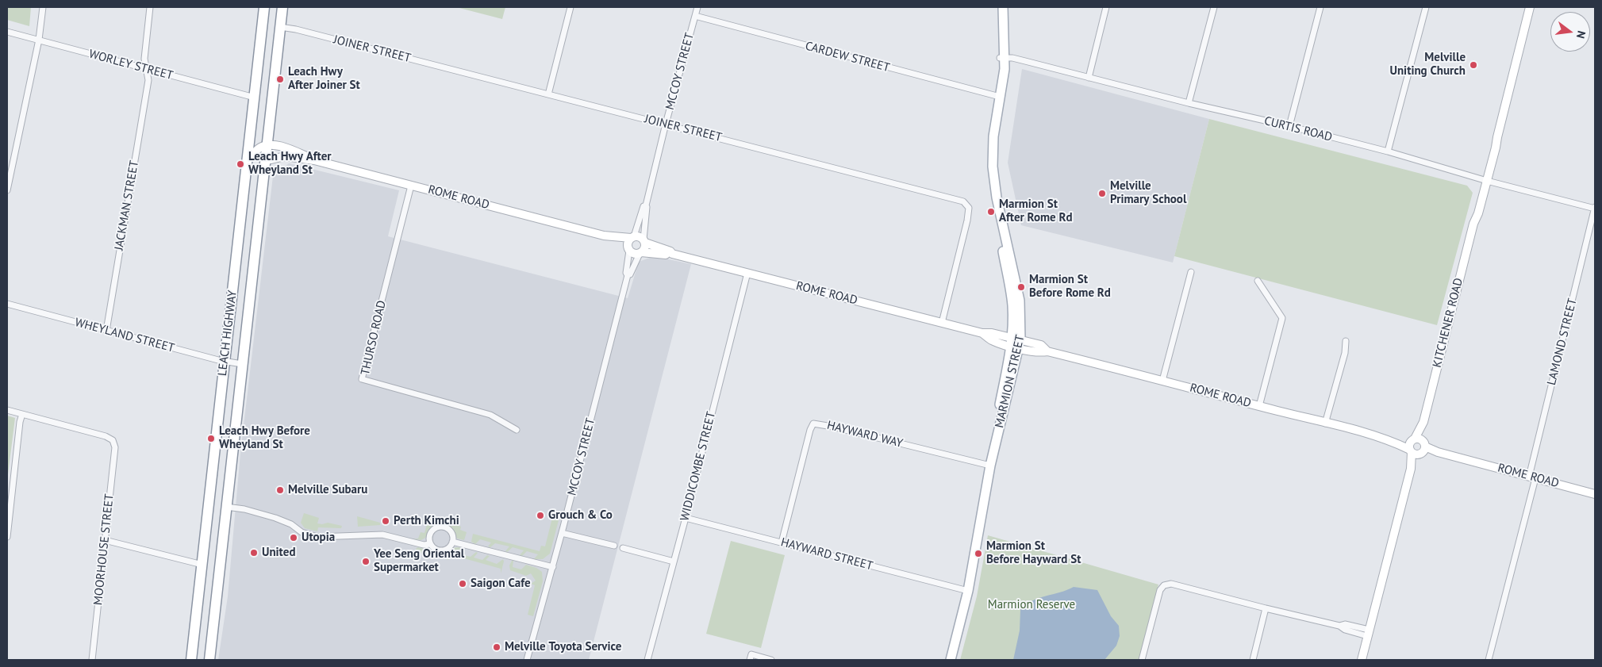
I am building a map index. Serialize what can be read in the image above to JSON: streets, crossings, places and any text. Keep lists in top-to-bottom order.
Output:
{
  "streets": {
    "highway": ["LEACH HIGHWAY"],
    "main road": ["MARMION STREET"],
    "street": [
      "JOINER STREET",
      "CARDEW STREET",
      "WORLEY STREET",
      "MCCOY STREET",
      "CURTIS ROAD",
      "ROME ROAD",
      "JACKMAN STREET",
      "KITCHENER ROAD",
      "WHEYLAND STREET",
      "THURSO ROAD",
      "LAMOND STREET",
      "HAYWARD WAY",
      "WIDDICOMBE STREET",
      "MOORHOUSE STREET",
      "HAYWARD STREET"
    ]
  },
  "crossings": [
    ["JOINER STREET", "MCCOY STREET"],
    ["JOINER STREET", "ROME ROAD"],
    ["JOINER STREET", "LEACH HIGHWAY"],
    ["CARDEW STREET", "MCCOY STREET"],
    ["CARDEW STREET", "MARMION STREET"],
    ["WORLEY STREET", "JACKMAN STREET"],
    ["WORLEY STREET", "LEACH HIGHWAY"],
    ["MCCOY STREET", "ROME ROAD"],
    ["CURTIS ROAD", "KITCHENER ROAD"],
    ["CURTIS ROAD", "LAMOND STREET"],
    ["CURTIS ROAD", "MARMION STREET"],
    ["ROME ROAD", "KITCHENER ROAD"],
    ["ROME ROAD", "LEACH HIGHWAY"],
    ["ROME ROAD", "THURSO ROAD"],
    ["ROME ROAD", "LAMOND STREET"],
    ["ROME ROAD", "MARMION STREET"],
    ["ROME ROAD", "WIDDICOMBE STREET"],
    ["JACKMAN STREET", "WHEYLAND STREET"],
    ["LEACH HIGHWAY", "WHEYLAND STREET"],
    ["MARMION STREET", "HAYWARD WAY"],
    ["MARMION STREET", "HAYWARD STREET"],
    ["HAYWARD WAY", "HAYWARD STREET"],
    ["WIDDICOMBE STREET", "HAYWARD STREET"]
  ],
  "parks": ["Marmion Reserve"],
  "places": [
    "Melville Uniting Church",
    "Leach Hwy After Joiner St",
    "Leach Hwy After Wheyland St",
    "Melville Primary School",
    "Marmion St After Rome Rd",
    "Marmion St Before Rome Rd",
    "Leach Hwy Before Wheyland St",
    "Melville Subaru",
    "Grouch & Co",
    "Perth Kimchi",
    "Utopia",
    "United",
    "Marmion St Before Hayward St",
    "Yee Seng Oriental Supermarket",
    "Saigon Cafe",
    "Melville Toyota Service"
  ],
  "north": "right"
}
